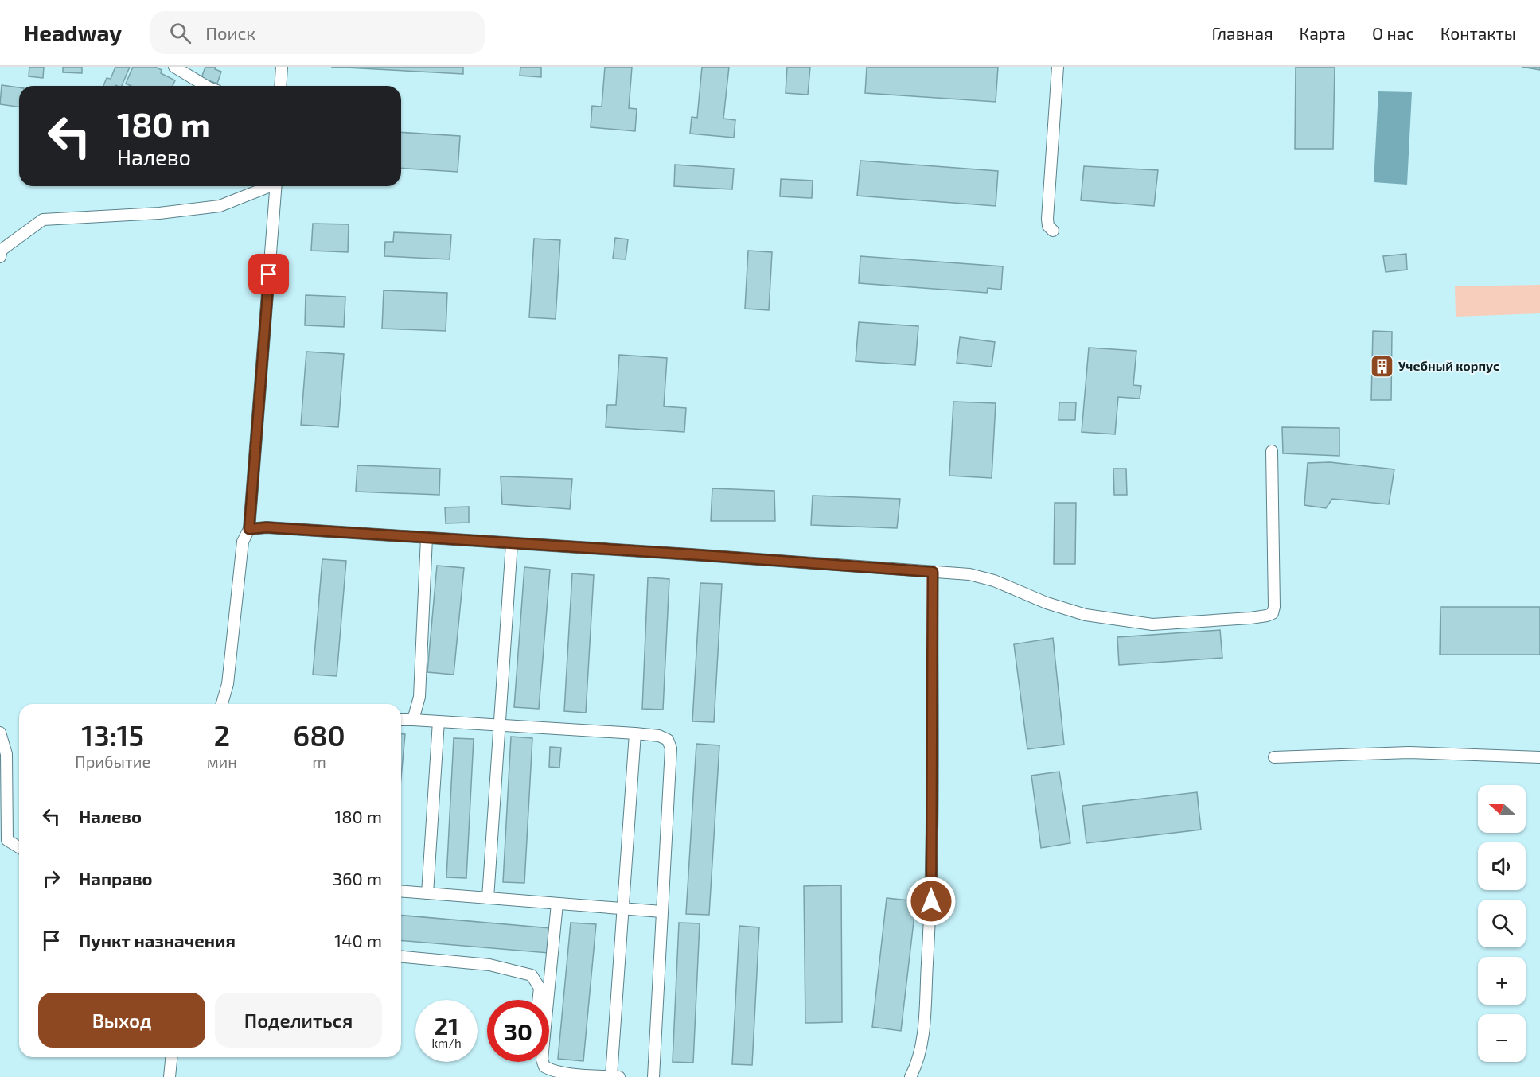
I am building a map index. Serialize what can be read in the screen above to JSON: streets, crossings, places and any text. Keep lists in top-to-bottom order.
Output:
{
  "places": {
    "building": ["Учебный корпус"]
  },
  "north": "left",
  "page": {
    "header": "Headway",
    "search": "Поиск",
    "nav": [
      "Главная",
      "Карта",
      "О нас",
      "Контакты"
    ],
    "turn": ["180 m", "Налево"],
    "eta": [
      "13:15",
      "Прибытие",
      "2",
      "мин",
      "680",
      "m"
    ],
    "map_buttons": ["+", "−"],
    "list": [
      {
        "name": "Налево",
        "value": "180 m"
      },
      {
        "name": "Направо",
        "value": "360 m"
      },
      {
        "name": "Пункт назначения",
        "value": "140 m"
      }
    ],
    "buttons": ["Выход", "Поделиться"],
    "speed": "21 km/h",
    "limit": "30"
  }
}
